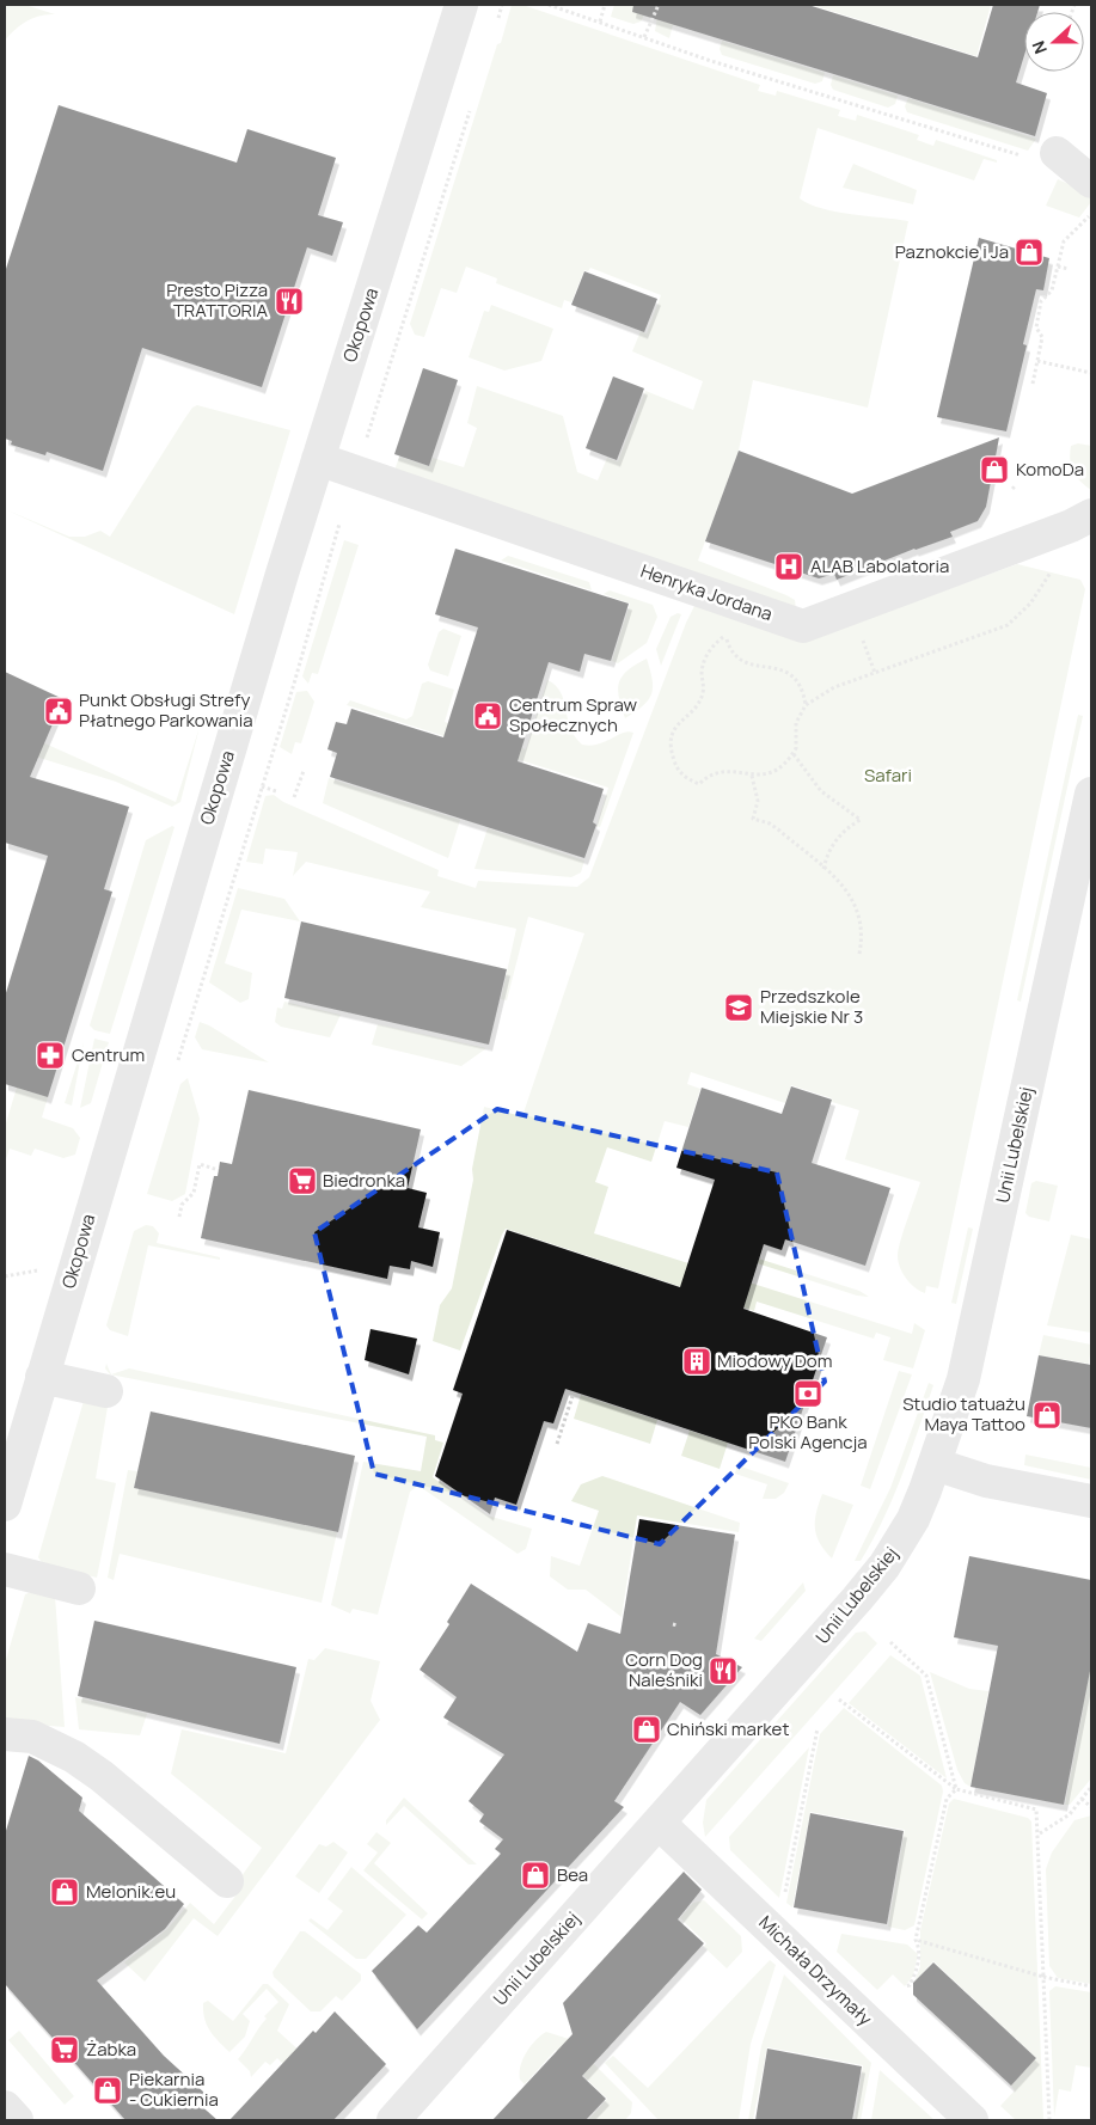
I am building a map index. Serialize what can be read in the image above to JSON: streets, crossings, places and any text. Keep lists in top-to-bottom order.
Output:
{
  "streets": {
    "street": [
      "Okopowa",
      "Henryka Jordana",
      "Unii Lubelskiej",
      "Michała Drzymały"
    ]
  },
  "crossings": [
    ["Okopowa", "Henryka Jordana"],
    ["Unii Lubelskiej", "Michała Drzymały"]
  ],
  "parks": ["Safari"],
  "places": {
    "shop": [
      "Paznokcie i Ja",
      "KomoDa",
      "Studio tatuażu Maya Tattoo",
      "Chiński market",
      "Bea",
      "Melonik.eu",
      "Piekarnia - Cukiernia"
    ],
    "restaurant": ["Presto Pizza TRATTORIA", "Corn Dog Naleśniki"],
    "hospital": ["ALAB Labolatoria"],
    "public building": ["Punkt Obsługi Strefy Płatnego Parkowania", "Centrum Spraw Społecznych"],
    "school or university": ["Przedszkole Miejskie Nr 3"],
    "pharmacy": ["Centrum"],
    "supermarket": ["Biedronka", "Żabka"],
    "building": ["Miodowy Dom"],
    "bank": ["PKO Bank Polski Agencja"]
  },
  "north": "left"
}
